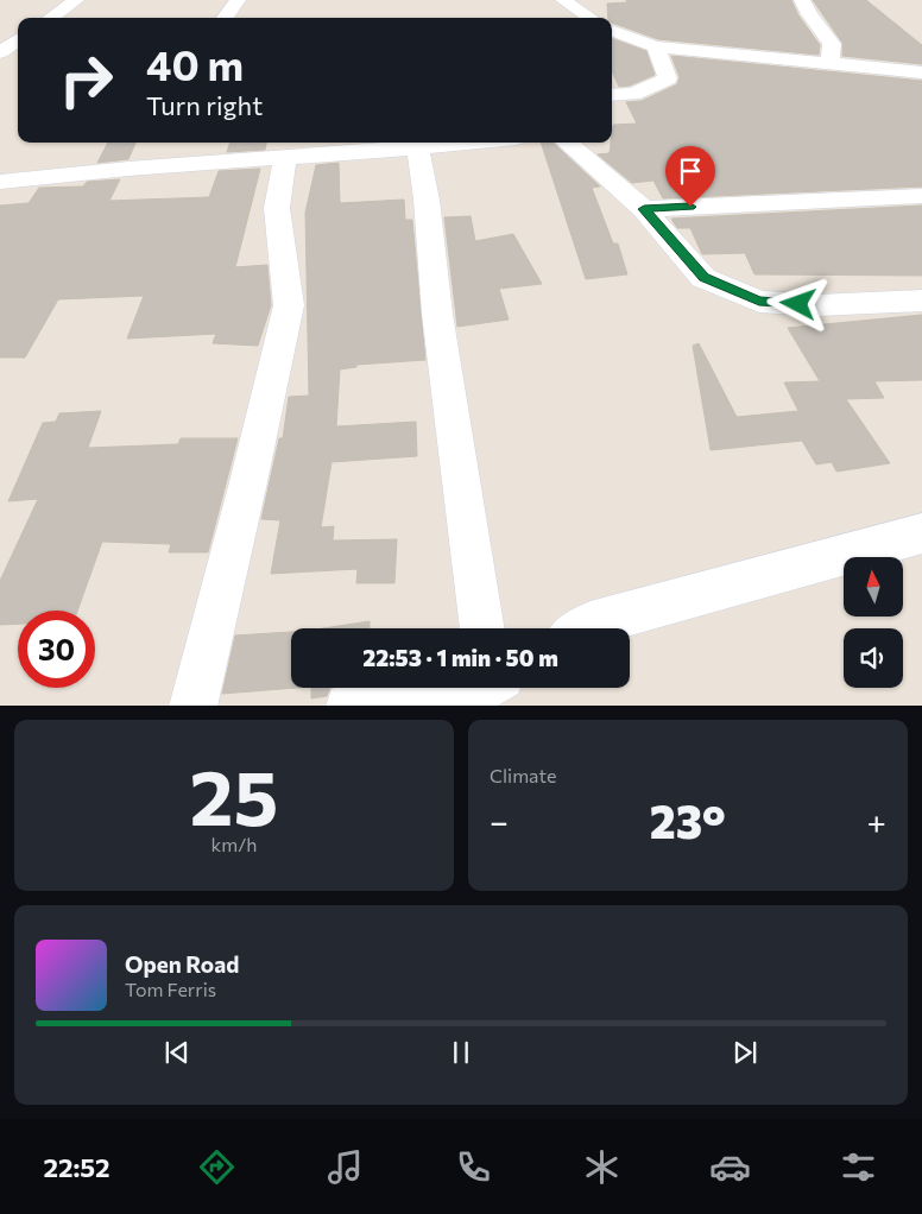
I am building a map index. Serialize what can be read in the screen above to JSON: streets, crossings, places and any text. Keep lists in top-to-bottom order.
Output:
{
  "north": "top",
  "page": {
    "turn": ["40 m", "Turn right"],
    "limit": "30",
    "trip": "22:53 · 1 min · 50 m",
    "tile": [
      ["25", "km/h"],
      "Climate"
    ],
    "heat": ["−", "23°", "+"],
    "song": ["Open Road", "Tom Ferris"],
    "tabs": "22:52"
  }
}
